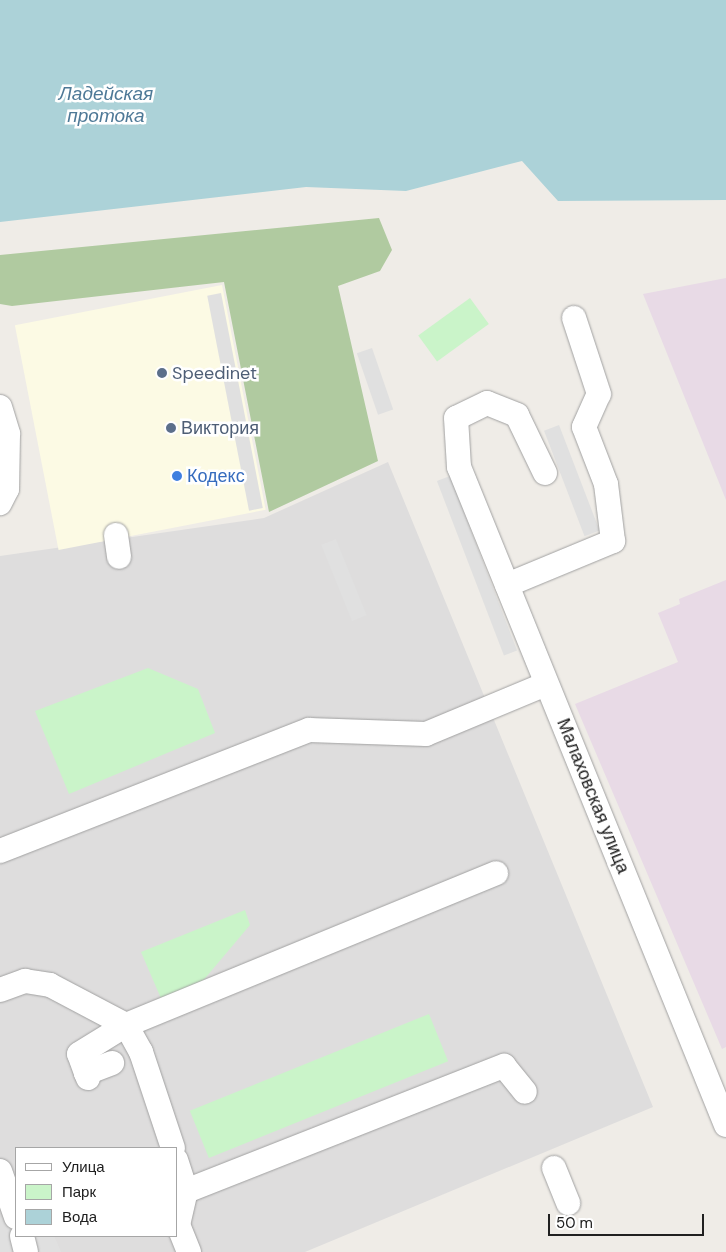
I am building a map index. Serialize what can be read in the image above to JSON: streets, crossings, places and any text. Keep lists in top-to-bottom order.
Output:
{
  "streets": {
    "street": ["Малаховская улица"]
  },
  "water": ["Ладейская протока"],
  "places": ["Speedinet", "Виктория", "Кодекс"],
  "legend": ["Улица", "Парк", "Вода"],
  "scale_bar": "50 m"
}
